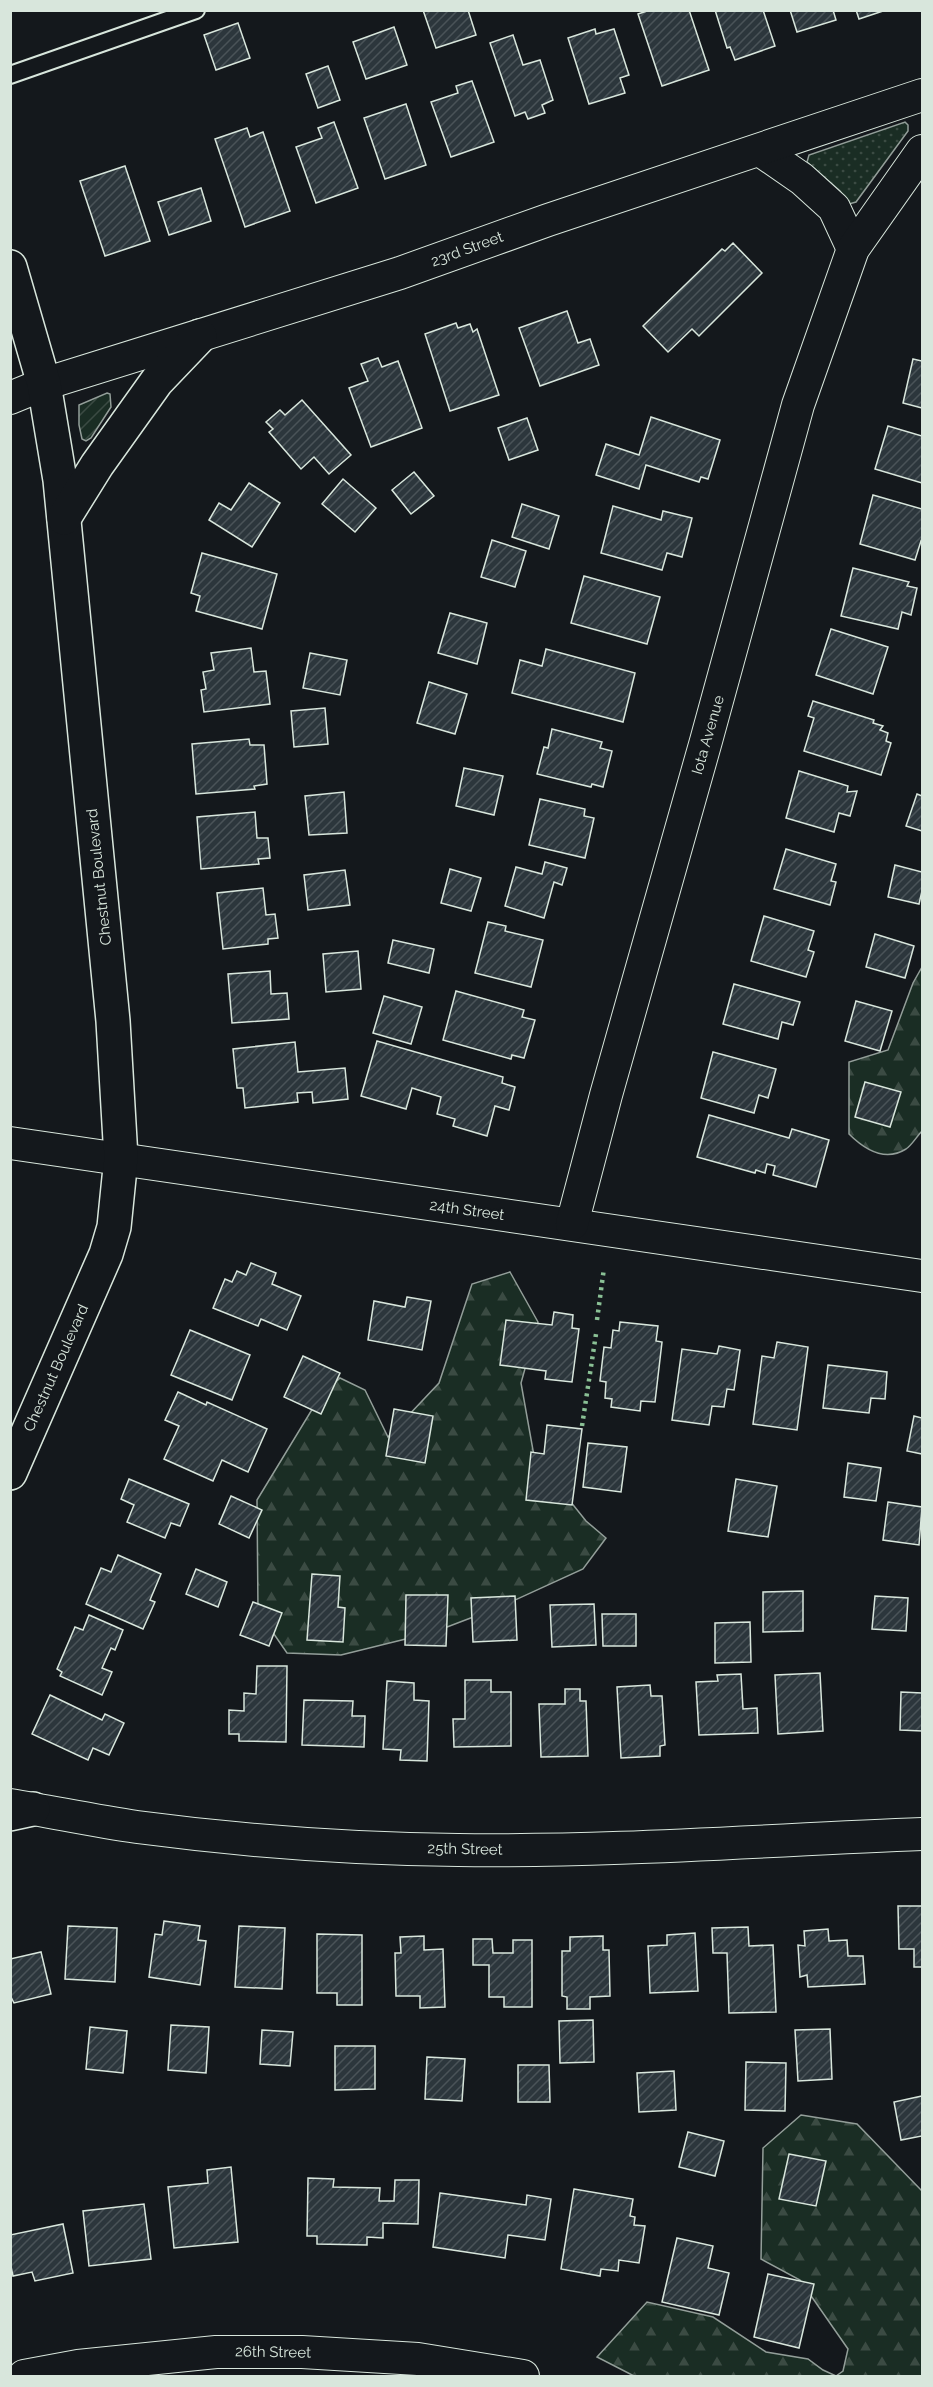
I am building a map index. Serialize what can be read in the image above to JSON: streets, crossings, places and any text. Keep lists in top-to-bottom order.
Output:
{
  "streets": {
    "street": [
      "23rd Street",
      "Iota Avenue",
      "Chestnut Boulevard",
      "24th Street",
      "25th Street",
      "26th Street"
    ]
  },
  "crossings": [
    ["23rd Street", "Chestnut Boulevard"],
    ["Iota Avenue", "24th Street"],
    ["Chestnut Boulevard", "24th Street"]
  ]
}
